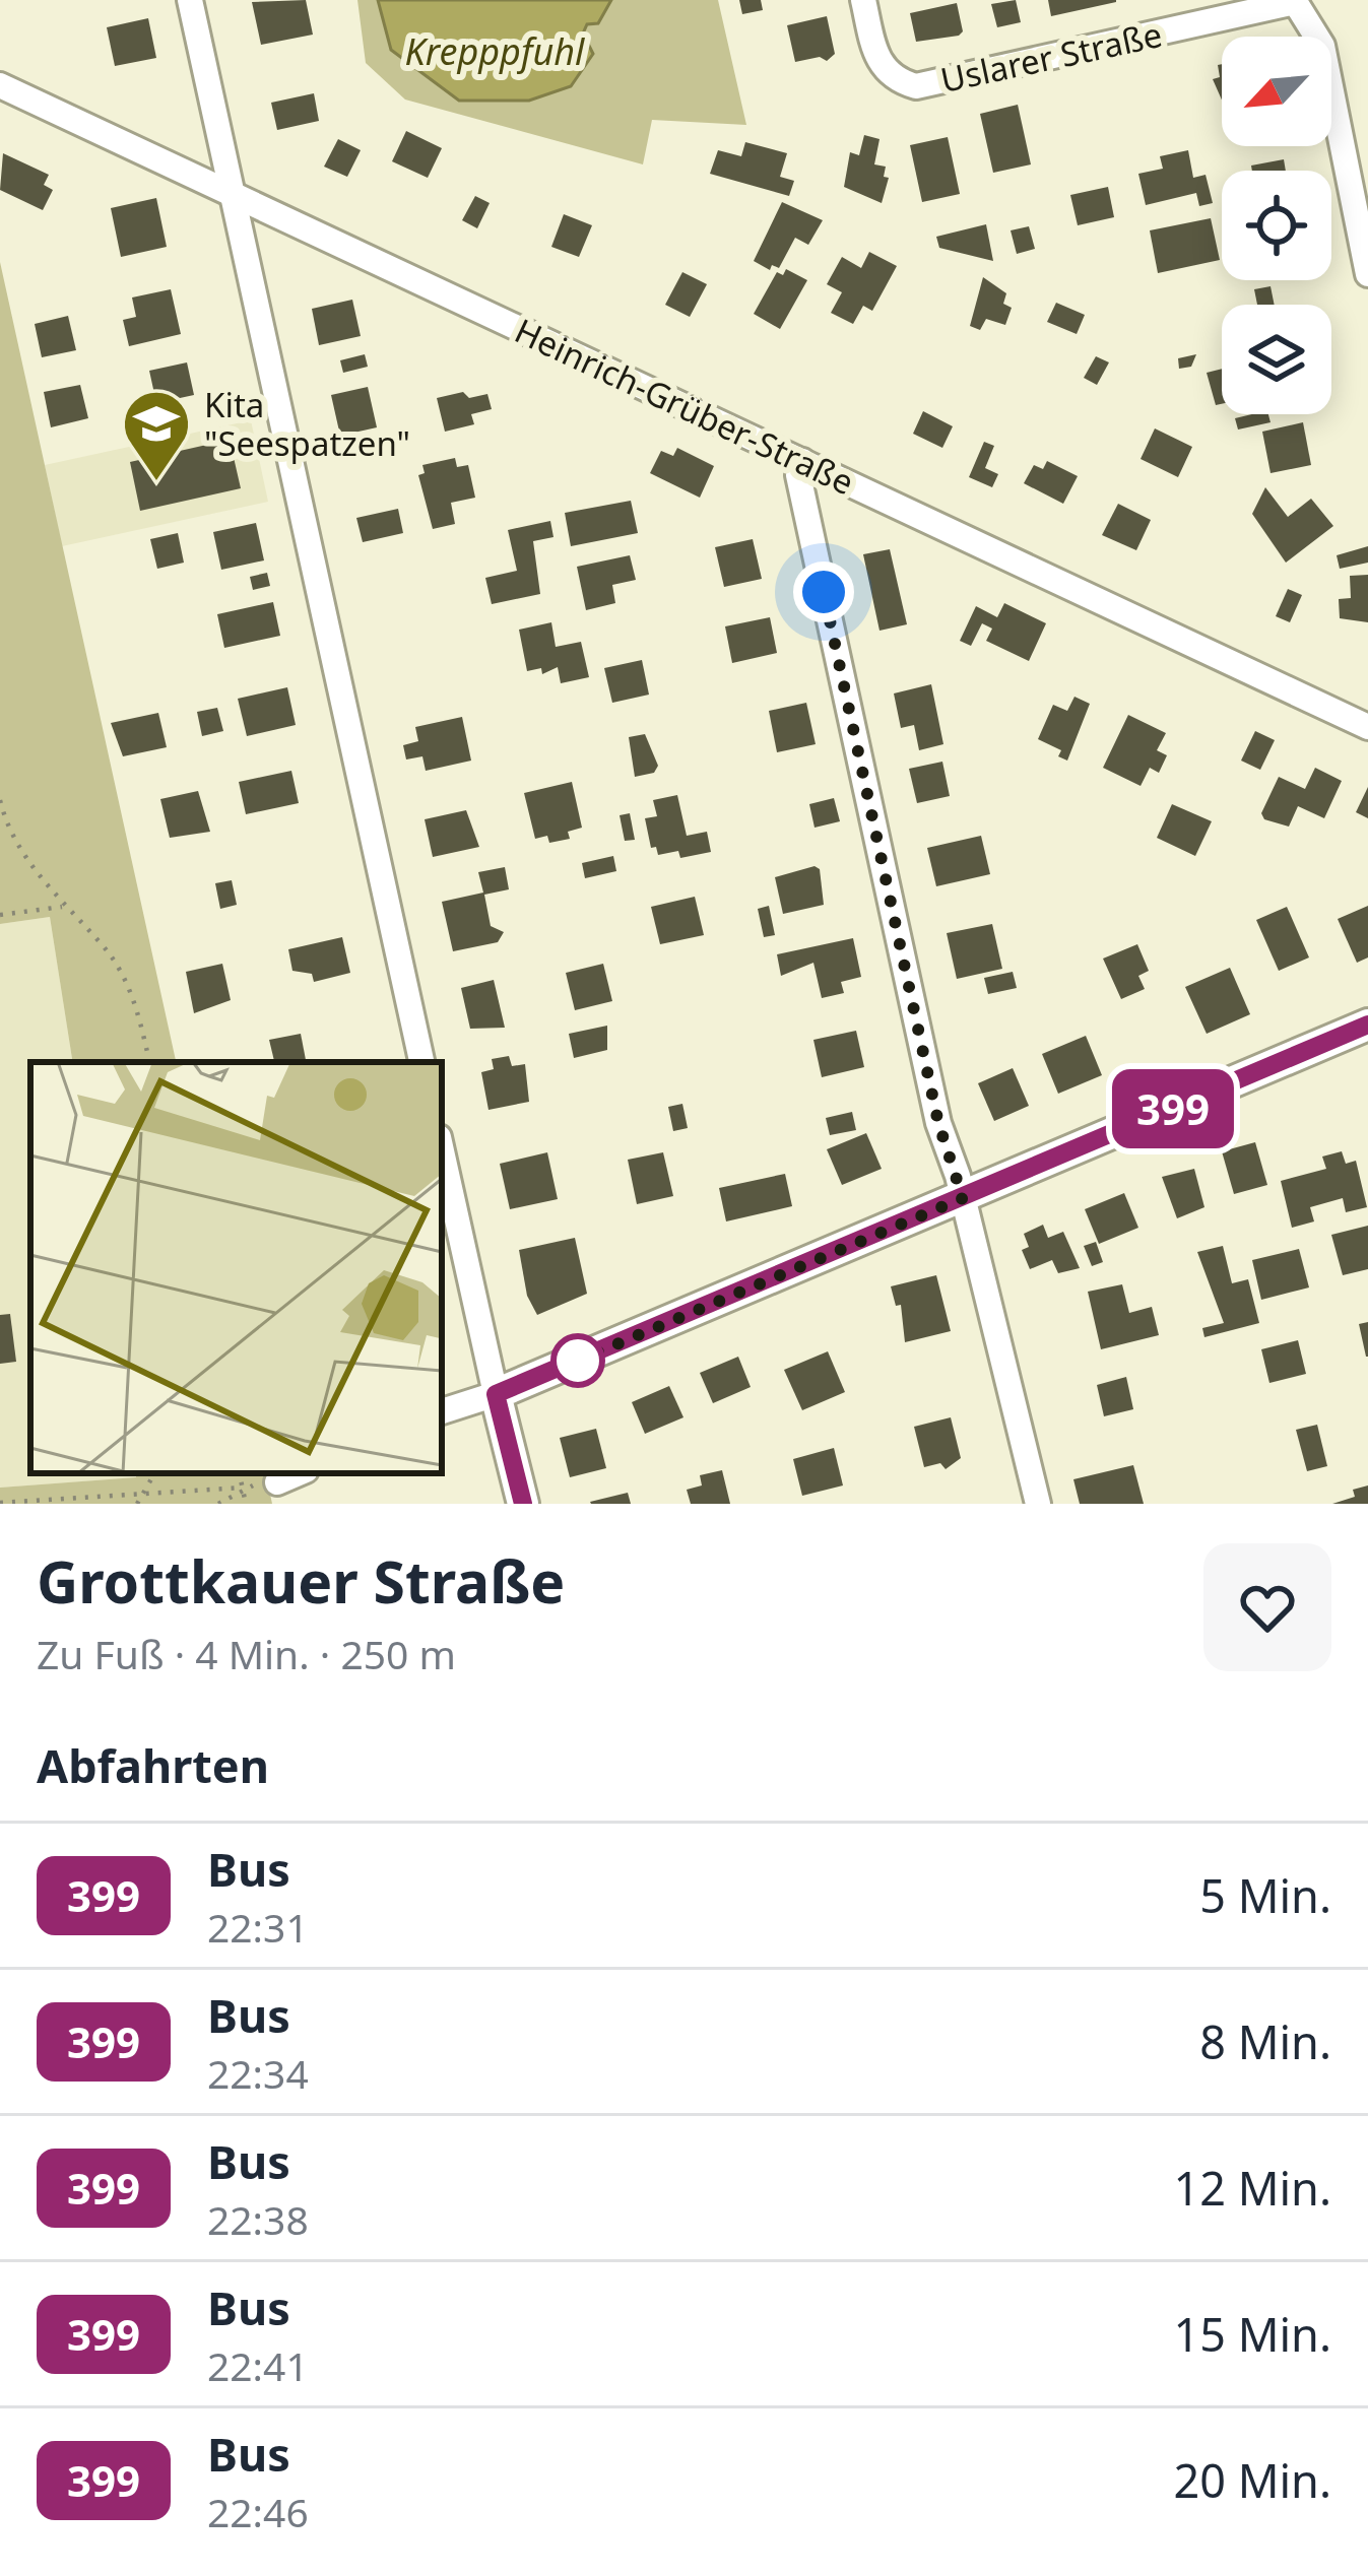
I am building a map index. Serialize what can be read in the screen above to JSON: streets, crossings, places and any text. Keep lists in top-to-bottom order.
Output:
{
  "streets": {
    "street": ["Uslarer Straße", "Heinrich-Grüber-Straße"]
  },
  "water": ["Krepppfuhl"],
  "places": {
    "school or university": ["Kita \"Seespatzen\""]
  },
  "lines": ["bus line 399"],
  "north": "bottom left",
  "page": {
    "on_map": "399",
    "heading": [
      ["Grottkauer Straße", "Zu Fuß · 4 Min. · 250 m"],
      "Abfahrten"
    ],
    "list": [
      {
        "mark": "399",
        "name": "Bus",
        "note": "22:31",
        "value": "5 Min."
      },
      {
        "mark": "399",
        "name": "Bus",
        "note": "22:34",
        "value": "8 Min."
      },
      {
        "mark": "399",
        "name": "Bus",
        "note": "22:38",
        "value": "12 Min."
      },
      {
        "mark": "399",
        "name": "Bus",
        "note": "22:41",
        "value": "15 Min."
      },
      {
        "mark": "399",
        "name": "Bus",
        "note": "22:46",
        "value": "20 Min."
      }
    ]
  }
}
